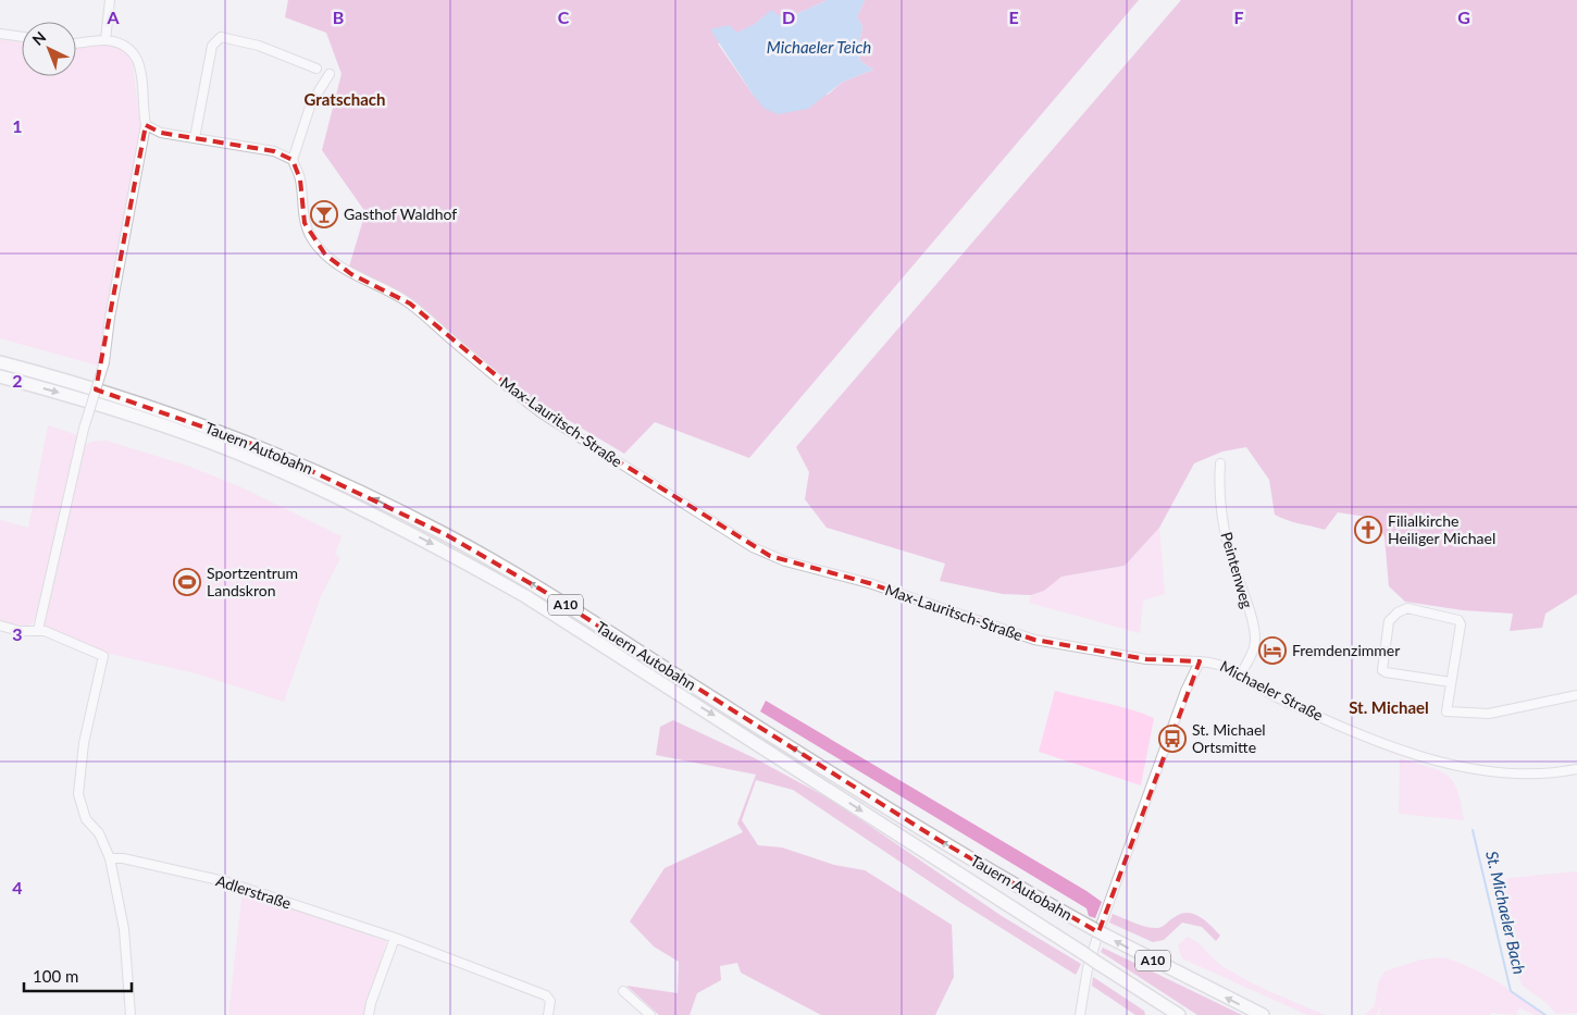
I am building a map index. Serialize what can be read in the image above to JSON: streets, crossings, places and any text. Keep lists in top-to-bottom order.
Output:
{
  "streets": {
    "highway": ["Tauern Autobahn", "A10"],
    "street": [
      "Max-Lauritsch-Straße",
      "Peintenweg",
      "Michaeler Straße",
      "Adlerstraße"
    ]
  },
  "crossings": [
    ["Max-Lauritsch-Straße", "Michaeler Straße"],
    ["Peintenweg", "Michaeler Straße"]
  ],
  "districts": ["Gratschach", "St. Michael"],
  "water": ["Michaeler Teich", "St. Michaeler Bach"],
  "places": {
    "bar": ["Gasthof Waldhof"],
    "church": ["Filialkirche Heiliger Michael"],
    "sports": ["Sportzentrum Landskron"],
    "hotel": ["Fremdenzimmer"],
    "bus stop": ["St. Michael Ortsmitte"]
  },
  "scale_bar": "100 m",
  "north": "top left",
  "grid": {
    "columns": [
      "A",
      "B",
      "C",
      "D",
      "E",
      "F",
      "G"
    ],
    "rows": [
      "1",
      "2",
      "3",
      "4"
    ]
  }
}
